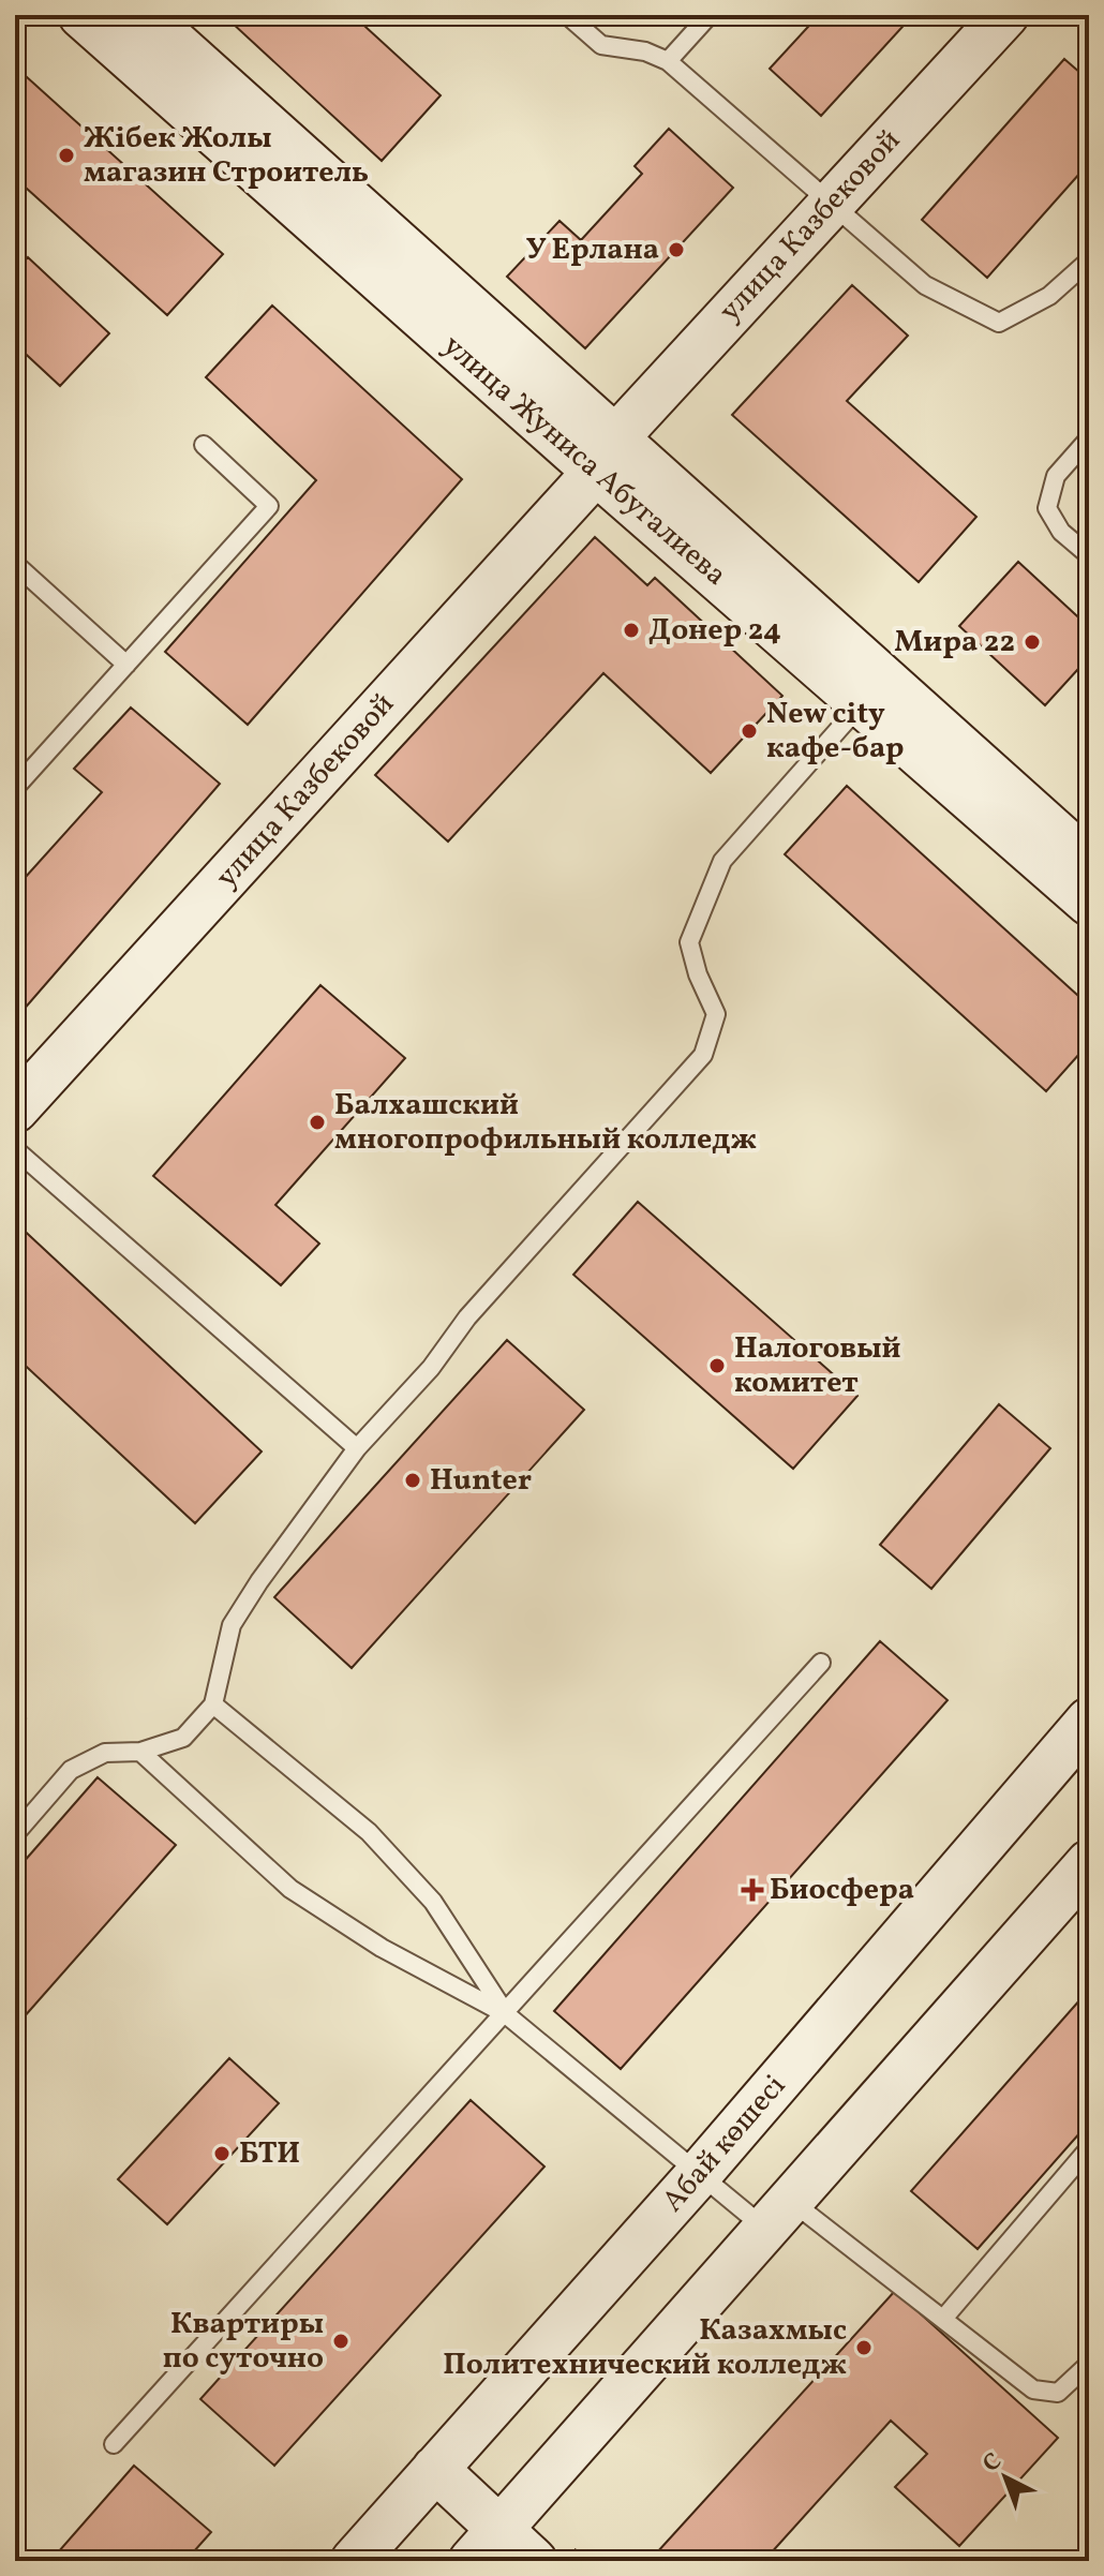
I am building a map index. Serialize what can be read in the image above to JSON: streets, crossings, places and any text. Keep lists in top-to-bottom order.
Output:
{
  "streets": {
    "main road": ["улица Казбековой", "улица Жуниса Абугалиева", "Абай көшесі"]
  },
  "crossings": [
    ["улица Казбековой", "улица Жуниса Абугалиева"]
  ],
  "places": {
    "other": [
      "Жібек Жолы магазин Строитель",
      "У Ерлана",
      "Донер 24",
      "Мира 22",
      "New city кафе-бар",
      "Балхашский многопрофильный колледж",
      "Налоговый комитет",
      "Hunter",
      "БТИ",
      "Квартиры по суточно",
      "Казахмыс Политехнический колледж"
    ],
    "health": ["Биосфера"]
  },
  "north": "top left"
}
